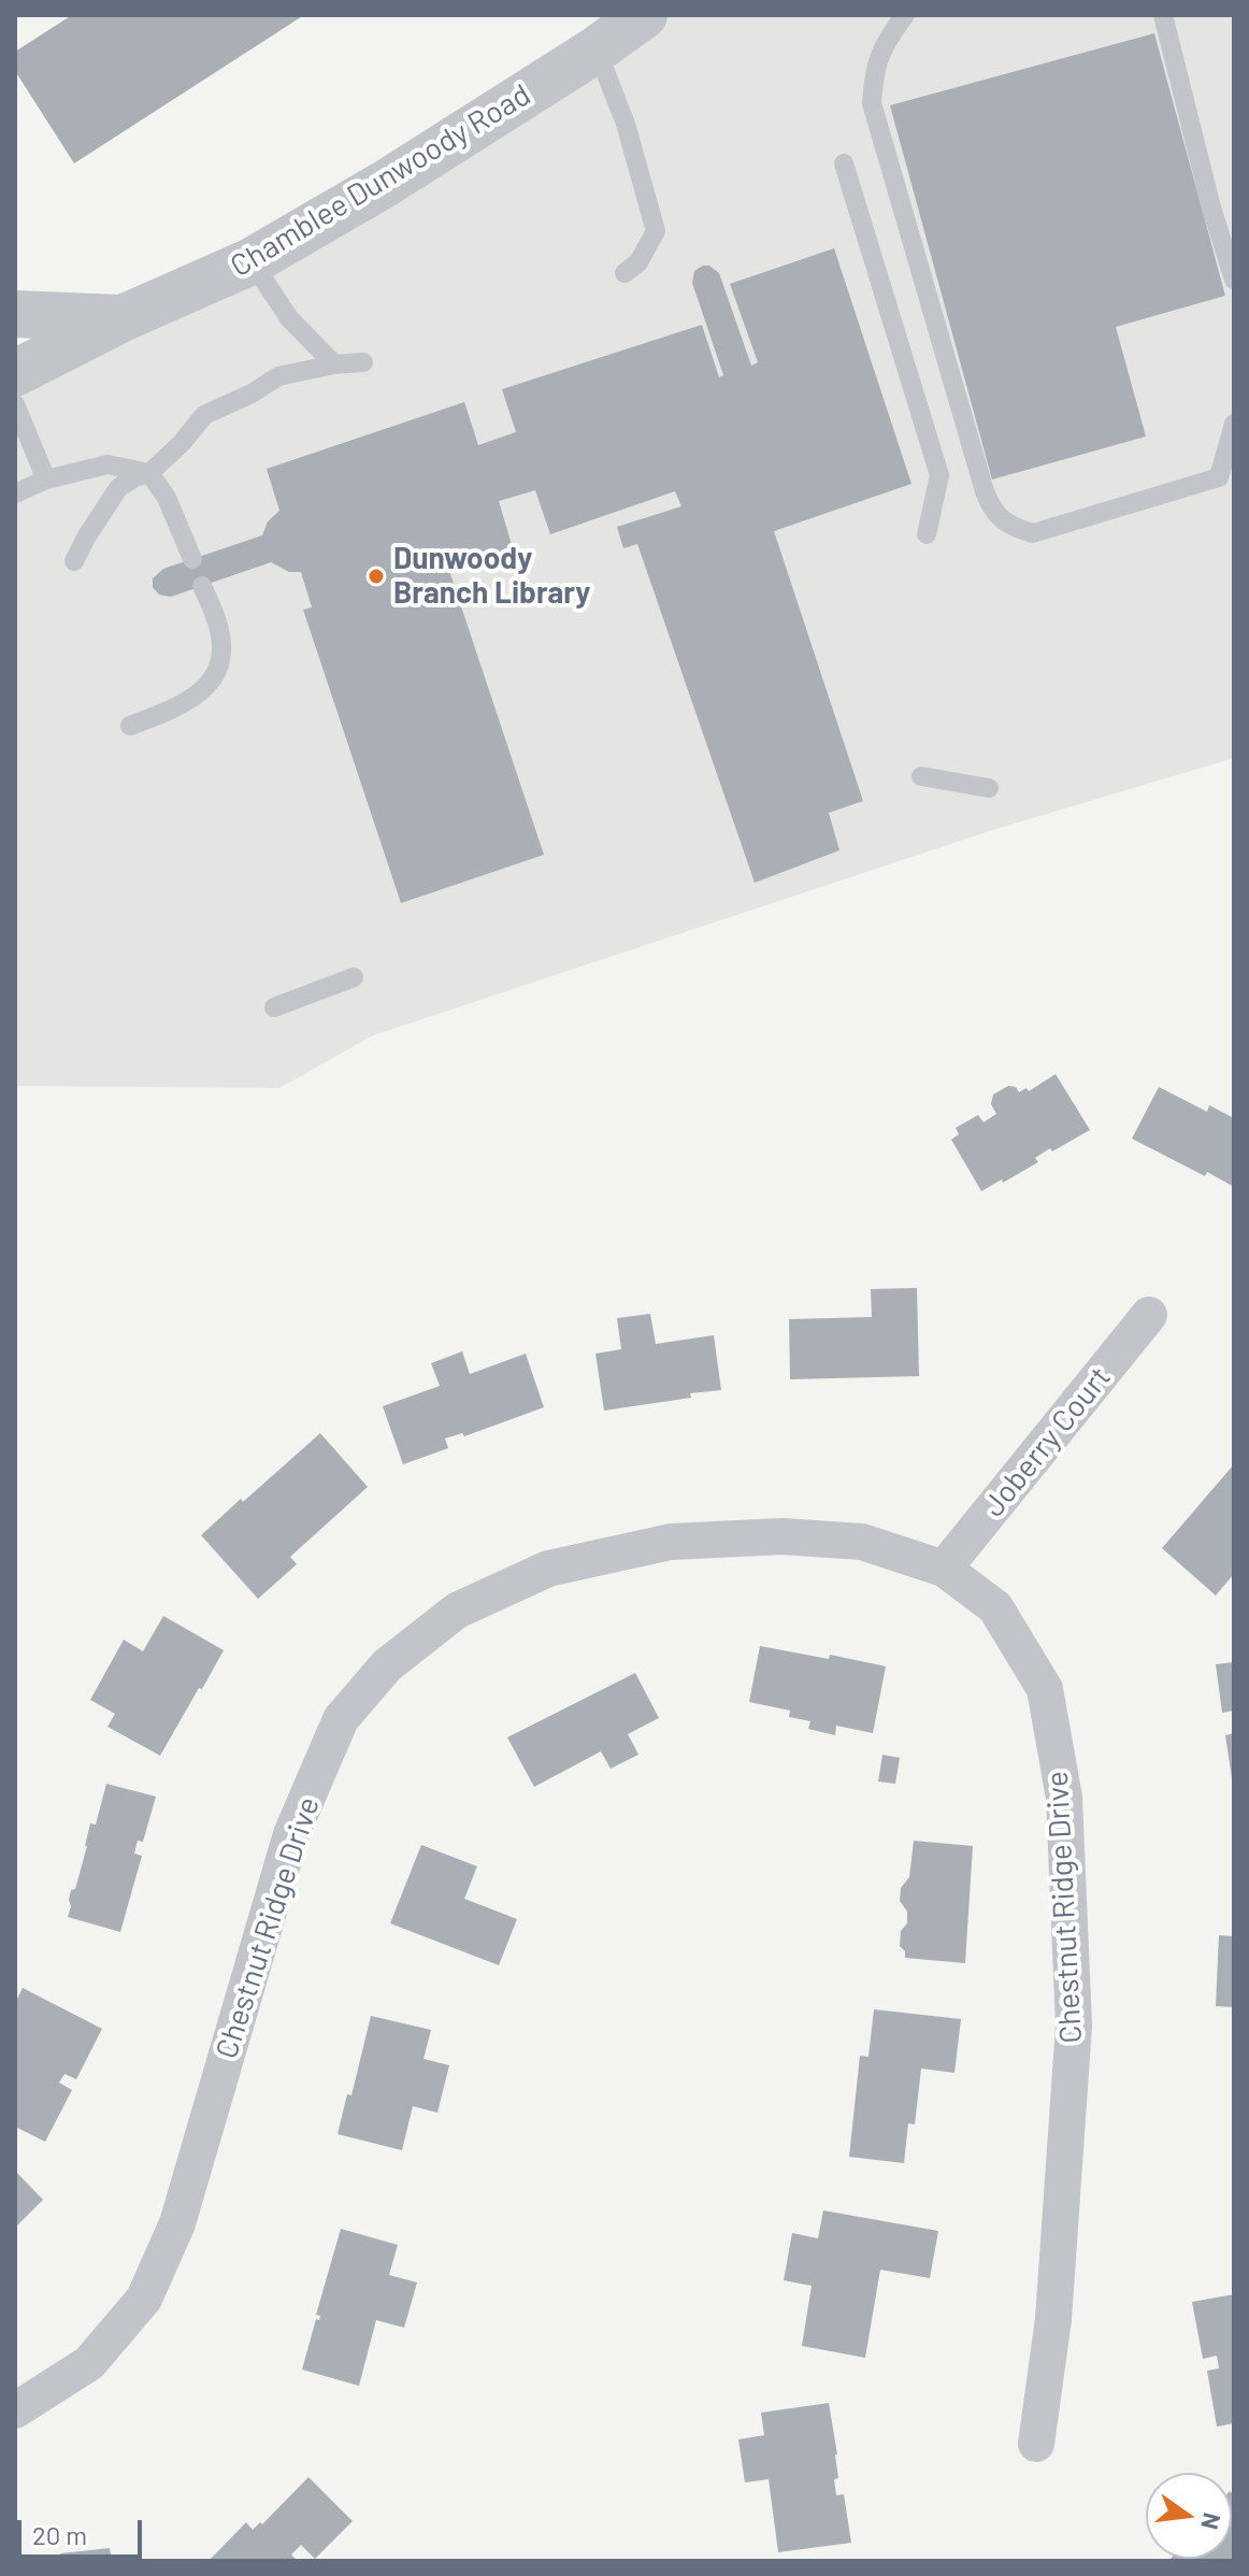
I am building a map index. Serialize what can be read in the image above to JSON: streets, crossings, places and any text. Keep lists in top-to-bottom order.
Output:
{
  "streets": {
    "street": ["Chamblee Dunwoody Road", "Joberry Court", "Chestnut Ridge Drive"]
  },
  "crossings": [
    ["Joberry Court", "Chestnut Ridge Drive"]
  ],
  "places": ["Dunwoody Branch Library"],
  "scale_bar": "20 m",
  "north": "right"
}
